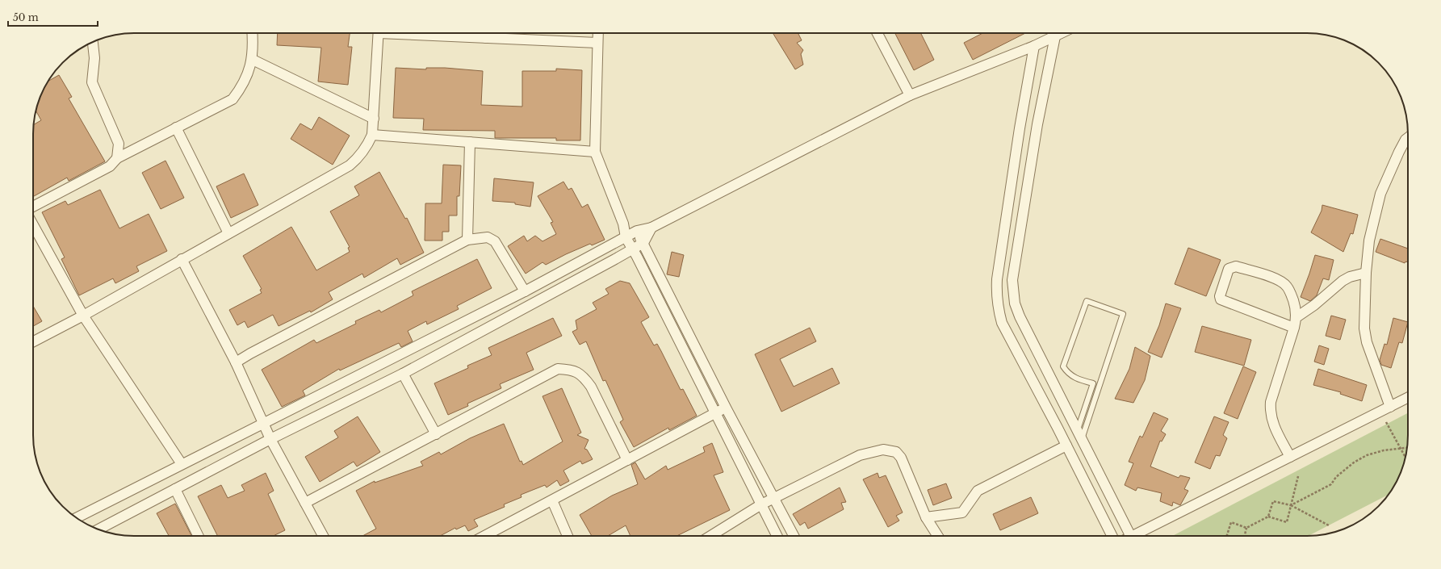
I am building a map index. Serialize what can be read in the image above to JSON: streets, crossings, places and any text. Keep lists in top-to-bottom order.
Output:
{
  "scale_bar": "50 m"
}
